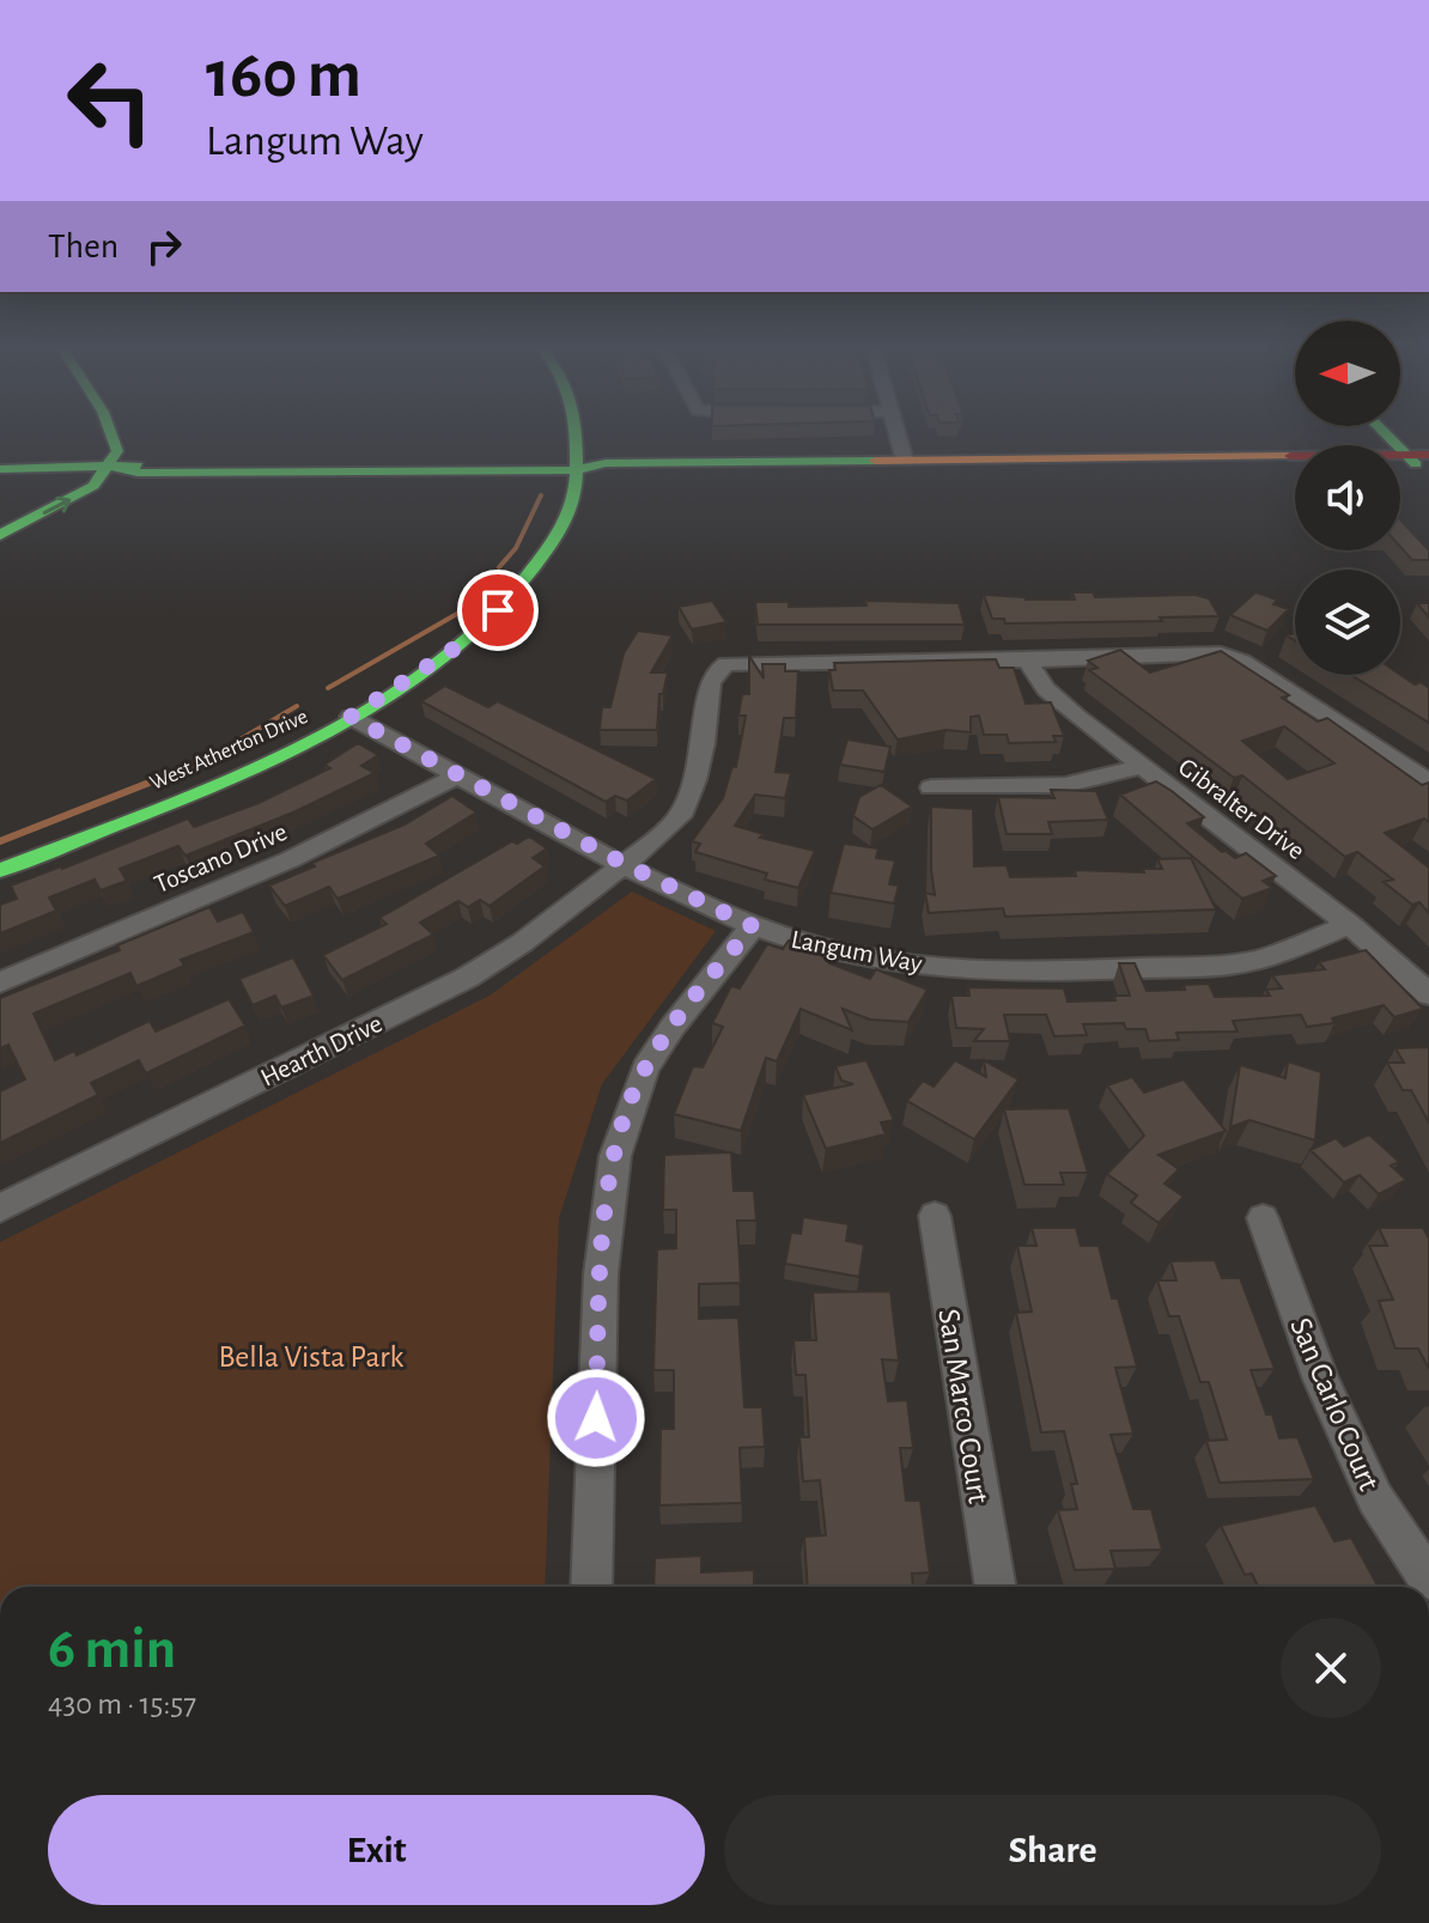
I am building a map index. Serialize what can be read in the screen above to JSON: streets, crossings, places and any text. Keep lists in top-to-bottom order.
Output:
{
  "streets": {
    "main road": ["West Atherton Drive"],
    "street": [
      "Gibralter Drive",
      "Toscano Drive",
      "Langum Way",
      "Hearth Drive",
      "San Carlo Court",
      "San Marco Court"
    ]
  },
  "crossings": [
    ["West Atherton Drive", "Langum Way"],
    ["Gibralter Drive", "Langum Way"],
    ["Gibralter Drive", "Hearth Drive"],
    ["Toscano Drive", "Langum Way"],
    ["Langum Way", "Hearth Drive"]
  ],
  "parks": ["Bella Vista Park"],
  "north": "left",
  "page": {
    "turn": ["160 m", "Langum Way"],
    "then": "Then",
    "heading": ["6 min", "430 m · 15:57"],
    "buttons": ["Exit", "Share"]
  }
}
